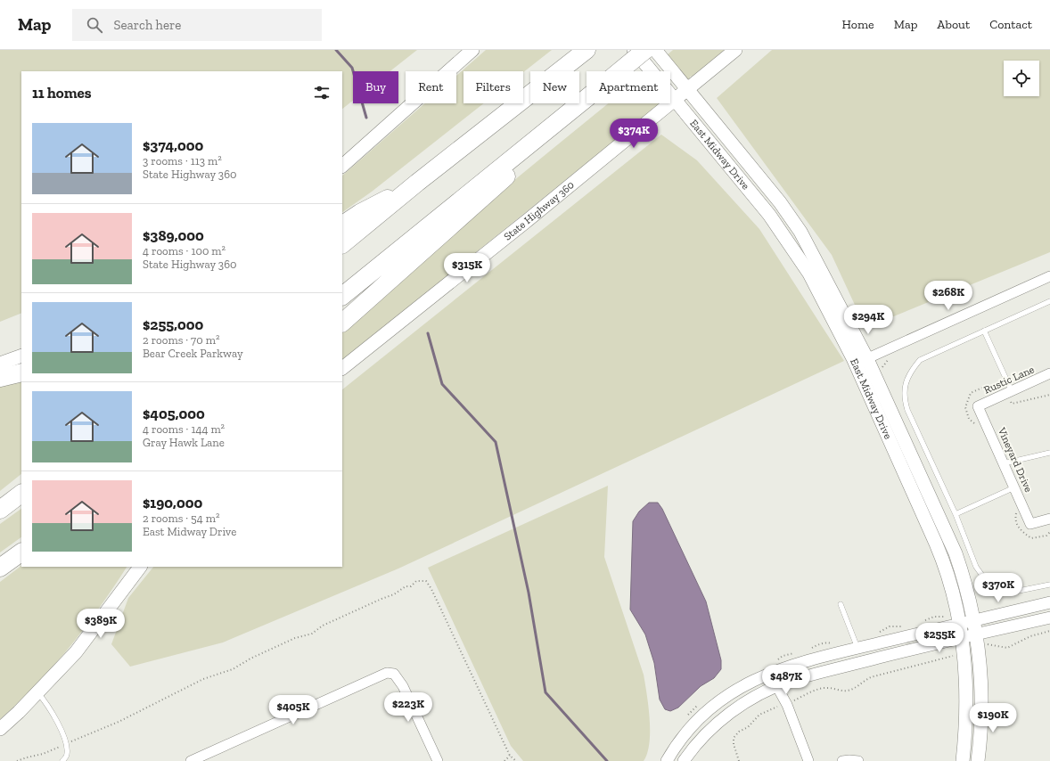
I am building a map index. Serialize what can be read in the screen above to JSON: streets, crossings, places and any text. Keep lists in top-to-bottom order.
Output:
{
  "streets": {
    "main road": ["East Midway Drive", "State Highway 360"],
    "street": ["Rustic Lane", "Vineyard Drive"]
  },
  "crossings": [
    ["East Midway Drive", "State Highway 360"],
    ["Rustic Lane", "Vineyard Drive"]
  ],
  "page": {
    "header": "Map",
    "search": "Search here",
    "nav": [
      "Home",
      "Map",
      "About",
      "Contact"
    ],
    "chip": [
      "Buy",
      "Rent",
      "Filters",
      "New",
      "Apartment"
    ],
    "heading": "11 homes",
    "list": [
      {
        "name": "$374,000",
        "note": "3 rooms · 113 m² · State Highway 360"
      },
      {
        "name": "$389,000",
        "note": "4 rooms · 100 m² · State Highway 360"
      },
      {
        "name": "$255,000",
        "note": "2 rooms · 70 m² · Bear Creek Parkway"
      },
      {
        "name": "$405,000",
        "note": "4 rooms · 144 m² · Gray Hawk Lane"
      },
      {
        "name": "$190,000",
        "note": "2 rooms · 54 m² · East Midway Drive"
      }
    ],
    "price": [
      "$374K",
      "$315K",
      "$268K",
      "$294K",
      "$370K",
      "$389K",
      "$255K",
      "$487K",
      "$223K",
      "$405K",
      "$190K"
    ]
  }
}
